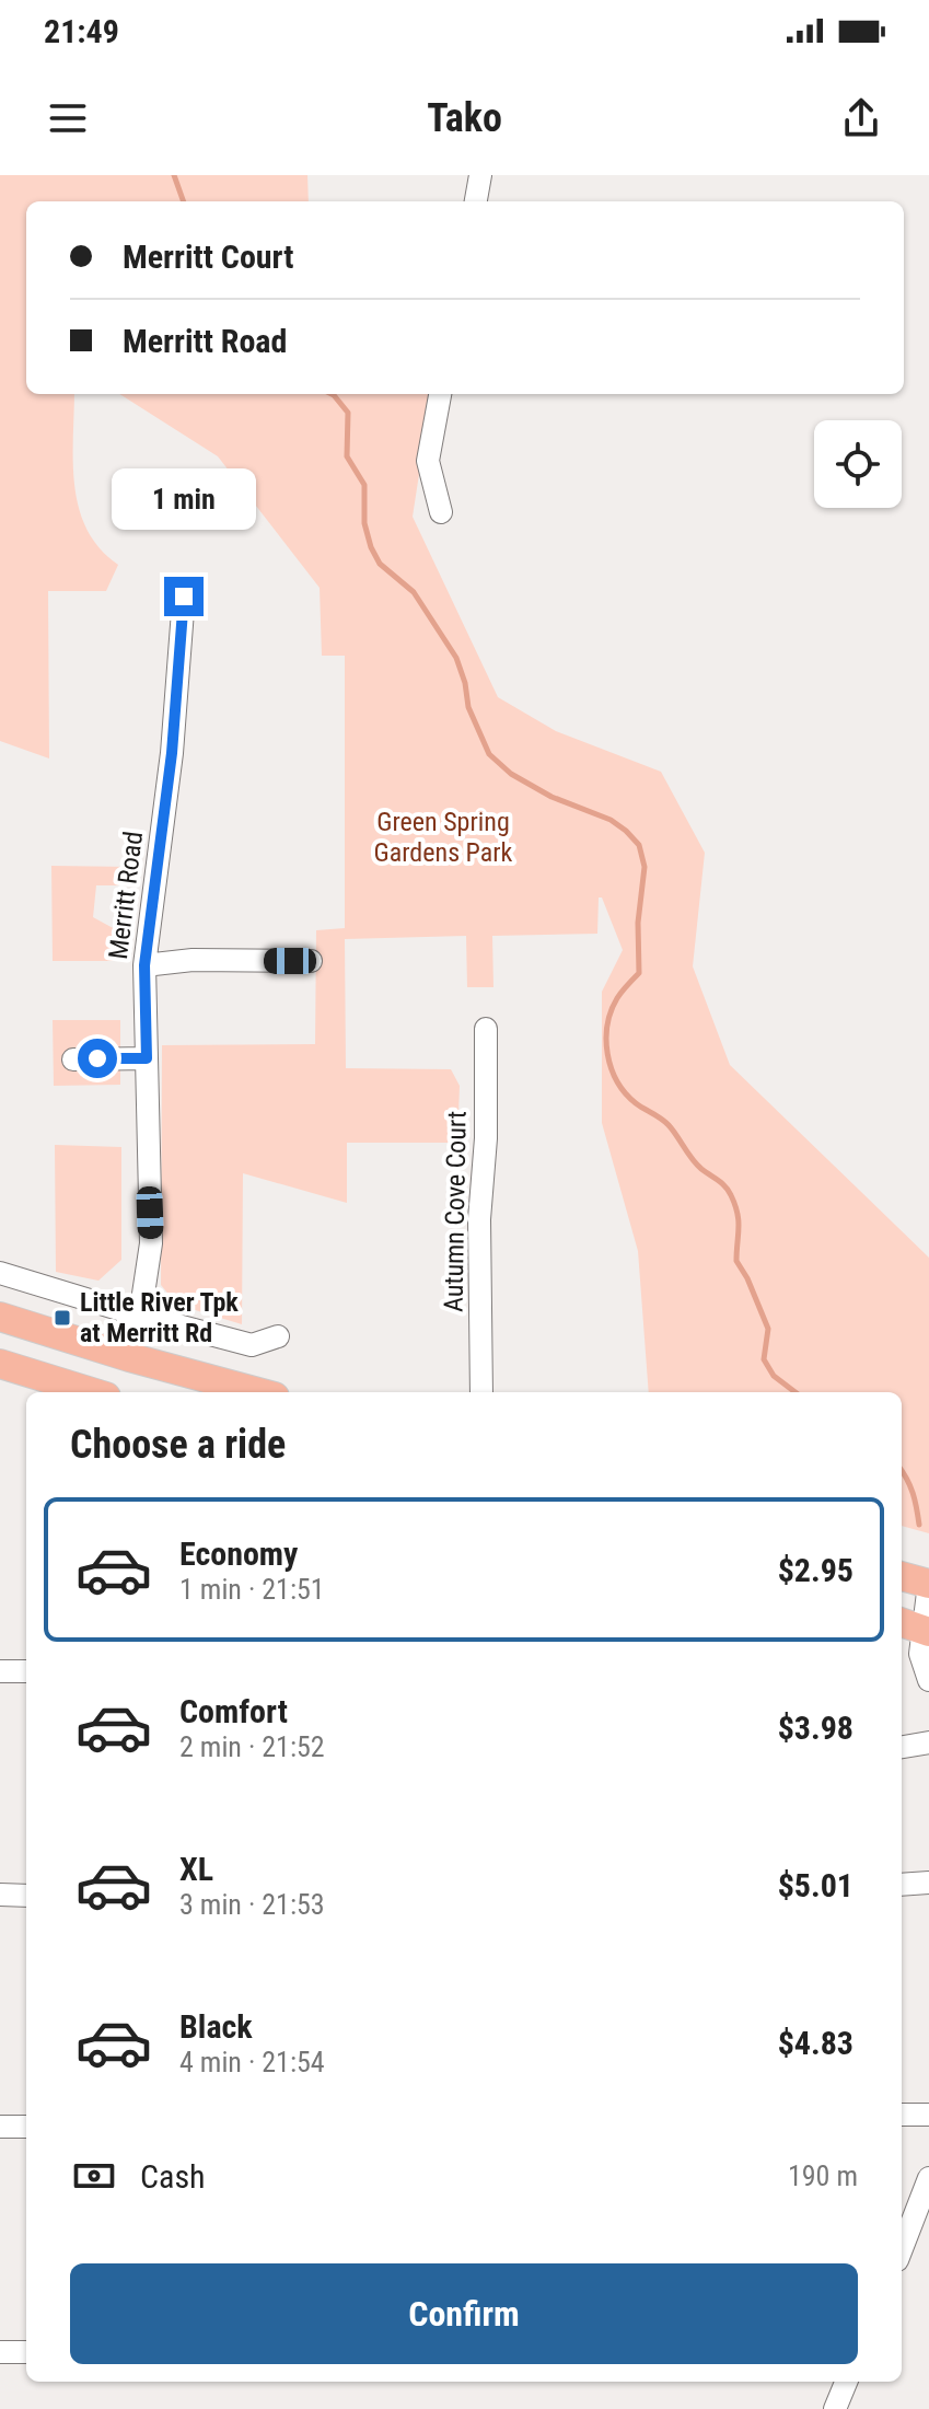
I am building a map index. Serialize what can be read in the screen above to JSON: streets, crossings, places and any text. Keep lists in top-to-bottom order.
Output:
{
  "streets": {
    "street": ["Merritt Road", "Autumn Cove Court"]
  },
  "parks": ["Green Spring Gardens Park"],
  "places": {
    "transit": ["Little River Tpk at Merritt Rd"]
  },
  "page": {
    "status": "21:49",
    "header": "Tako",
    "banner": ["Merritt Court", "Merritt Road"],
    "bubble": "1 min",
    "heading": "Choose a ride",
    "list": [
      {
        "name": "Economy",
        "note": "1 min · 21:51",
        "value": "$2.95"
      },
      {
        "name": "Comfort",
        "note": "2 min · 21:52",
        "value": "$3.98"
      },
      {
        "name": "XL",
        "note": "3 min · 21:53",
        "value": "$5.01"
      },
      {
        "name": "Black",
        "note": "4 min · 21:54",
        "value": "$4.83"
      }
    ],
    "pay": ["Cash", "190 m"],
    "buttons": "Confirm"
  }
}
